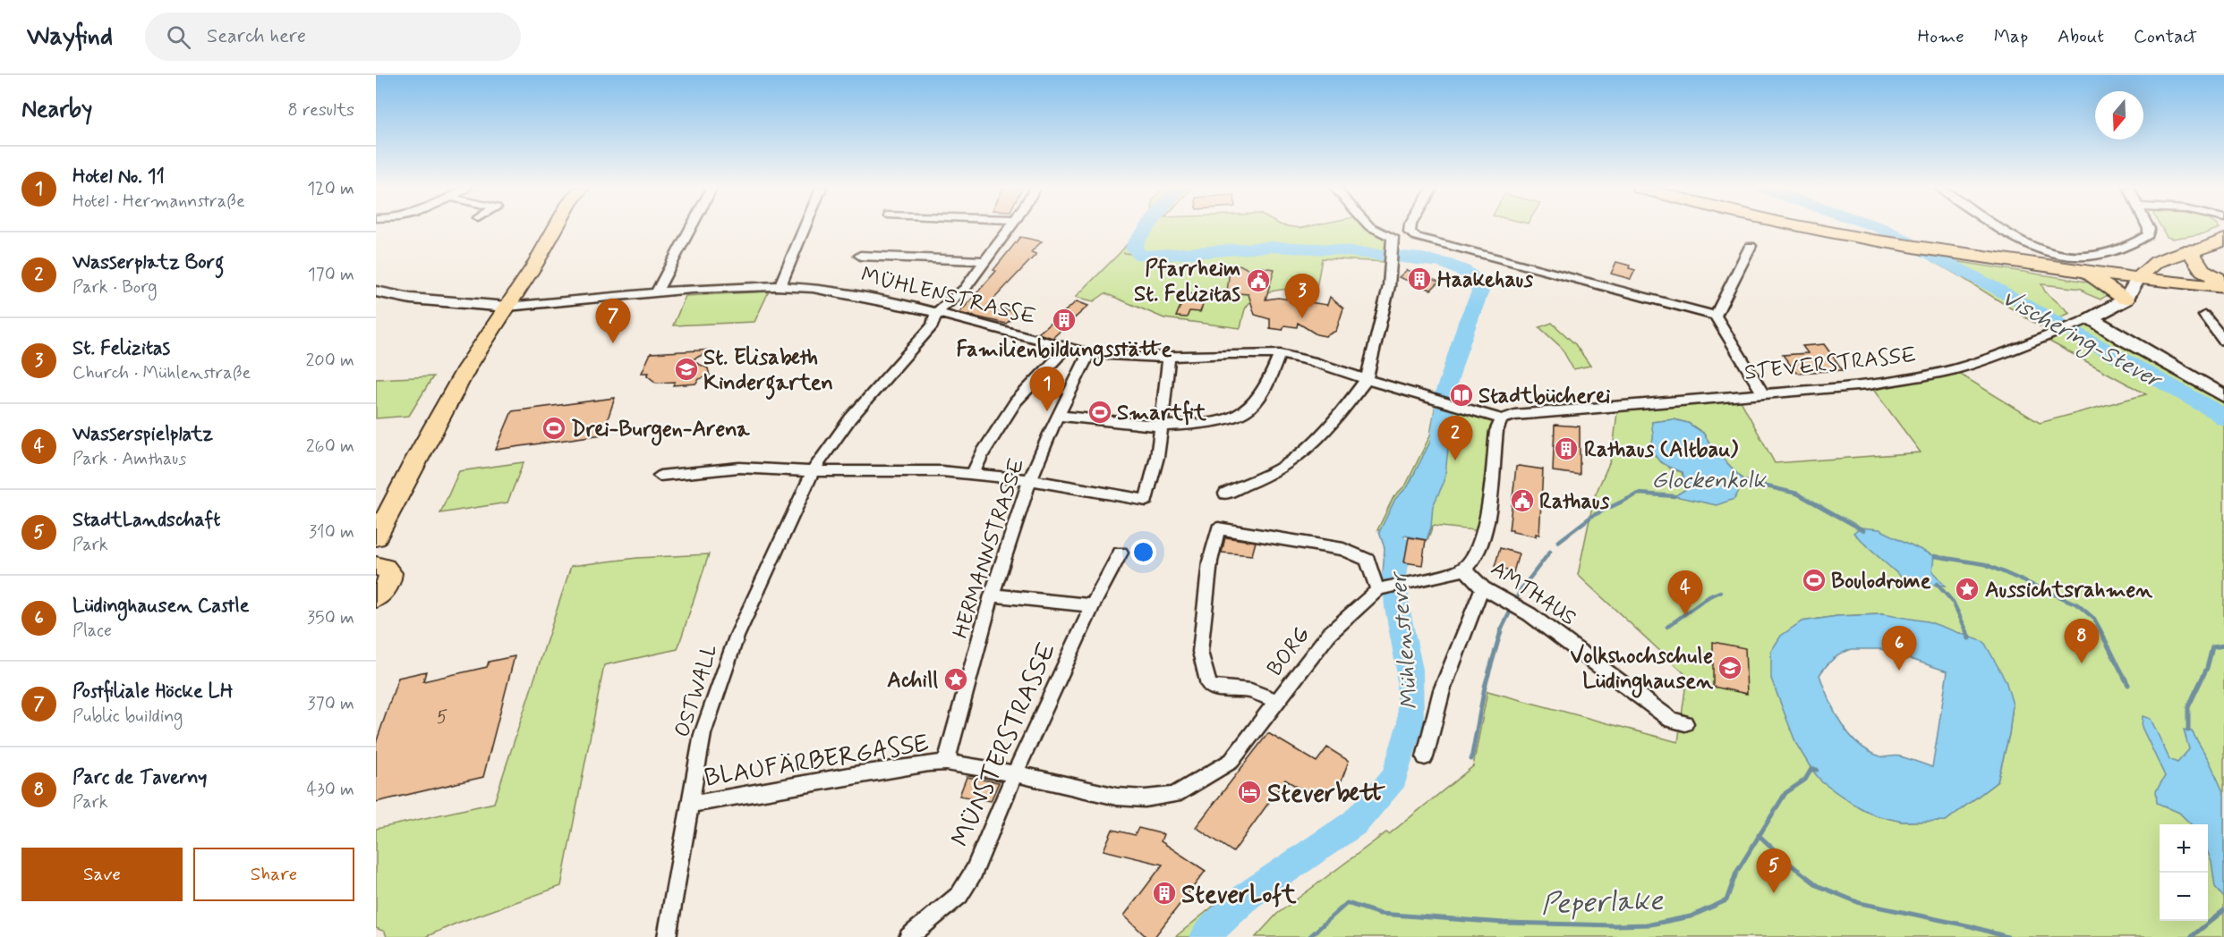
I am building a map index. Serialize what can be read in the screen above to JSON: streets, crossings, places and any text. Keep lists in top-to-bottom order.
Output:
{
  "streets": {
    "street": [
      "MÜHLENSTRASSE",
      "STEVERSTRASSE",
      "HERMANNSTRASSE",
      "AMTHAUS",
      "BORG",
      "OSTWALL",
      "MÜNSTERSTRASSE",
      "BLAUFÄRBERGASSE"
    ]
  },
  "crossings": [
    ["MÜHLENSTRASSE", "STEVERSTRASSE"],
    ["MÜHLENSTRASSE", "HERMANNSTRASSE"],
    ["MÜHLENSTRASSE", "OSTWALL"],
    ["HERMANNSTRASSE", "BLAUFÄRBERGASSE"],
    ["AMTHAUS", "BORG"],
    ["BORG", "MÜNSTERSTRASSE"],
    ["BORG", "BLAUFÄRBERGASSE"],
    ["OSTWALL", "BLAUFÄRBERGASSE"],
    ["MÜNSTERSTRASSE", "BLAUFÄRBERGASSE"]
  ],
  "water": [
    "Vischering-Stever",
    "Glockenkolk",
    "Mühlenstever",
    "Peperlake"
  ],
  "places": {
    "building": [
      "Haakehaus",
      "Familienbildungsstätte",
      "Rathaus (Altbau)",
      "SteverLoft"
    ],
    "public building": ["Pfarrheim St. Felizitas", "Rathaus"],
    "school or university": ["St. Elisabeth Kindergarten", "Volkshochschule Lüdinghausen"],
    "library": ["Stadtbücherei"],
    "sports": ["Smartfit", "Drei-Burgen-Arena", "Boulodrome"],
    "place": ["Aussichtsrahmen", "Achill"],
    "hotel": ["Steverbett"]
  },
  "house_numbers": ["5"],
  "north": "bottom",
  "page": {
    "header": "Wayfind",
    "search": "Search here",
    "nav": [
      "Home",
      "Map",
      "About",
      "Contact"
    ],
    "heading": ["Nearby", "8 results"],
    "list": [
      {
        "mark": "1",
        "name": "Hotel No. 11",
        "note": "Hotel · Hermannstraße",
        "value": "120 m"
      },
      {
        "mark": "2",
        "name": "Wasserplatz Borg",
        "note": "Park · Borg",
        "value": "170 m"
      },
      {
        "mark": "3",
        "name": "St. Felizitas",
        "note": "Church · Mühlenstraße",
        "value": "200 m"
      },
      {
        "mark": "4",
        "name": "Wasserspielplatz",
        "note": "Park · Amthaus",
        "value": "260 m"
      },
      {
        "mark": "5",
        "name": "StadtLandschaft",
        "note": "Park",
        "value": "310 m"
      },
      {
        "mark": "6",
        "name": "Lüdinghausen Castle",
        "note": "Place",
        "value": "350 m"
      },
      {
        "mark": "7",
        "name": "Postfiliale Höcke LH",
        "note": "Public building",
        "value": "370 m"
      },
      {
        "mark": "8",
        "name": "Parc de Taverny",
        "note": "Park",
        "value": "430 m"
      }
    ],
    "pins": [
      "3",
      "7",
      "1",
      "2",
      "4",
      "8",
      "6",
      "5"
    ],
    "map_buttons": ["+", "−"],
    "buttons": ["Save", "Share"]
  }
}
